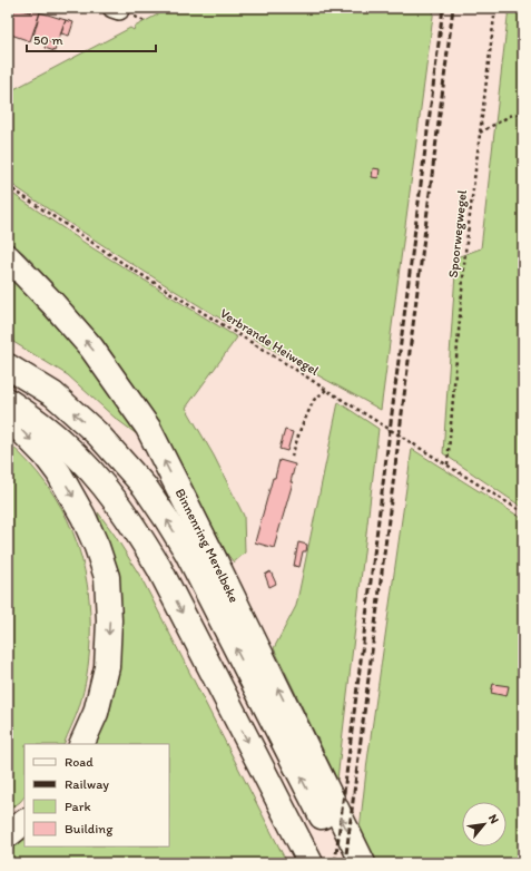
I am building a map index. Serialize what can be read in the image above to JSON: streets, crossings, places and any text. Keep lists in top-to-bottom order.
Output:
{
  "streets": {
    "highway": ["Binnenring Merelbeke"],
    "path": ["Spoorwegwegel", "Verbrande Heiwegel"]
  },
  "crossings": [
    ["Spoorwegwegel", "Verbrande Heiwegel"]
  ],
  "legend": [
    "Road",
    "Railway",
    "Park",
    "Building"
  ],
  "scale_bar": "50 m",
  "north": "top right"
}
